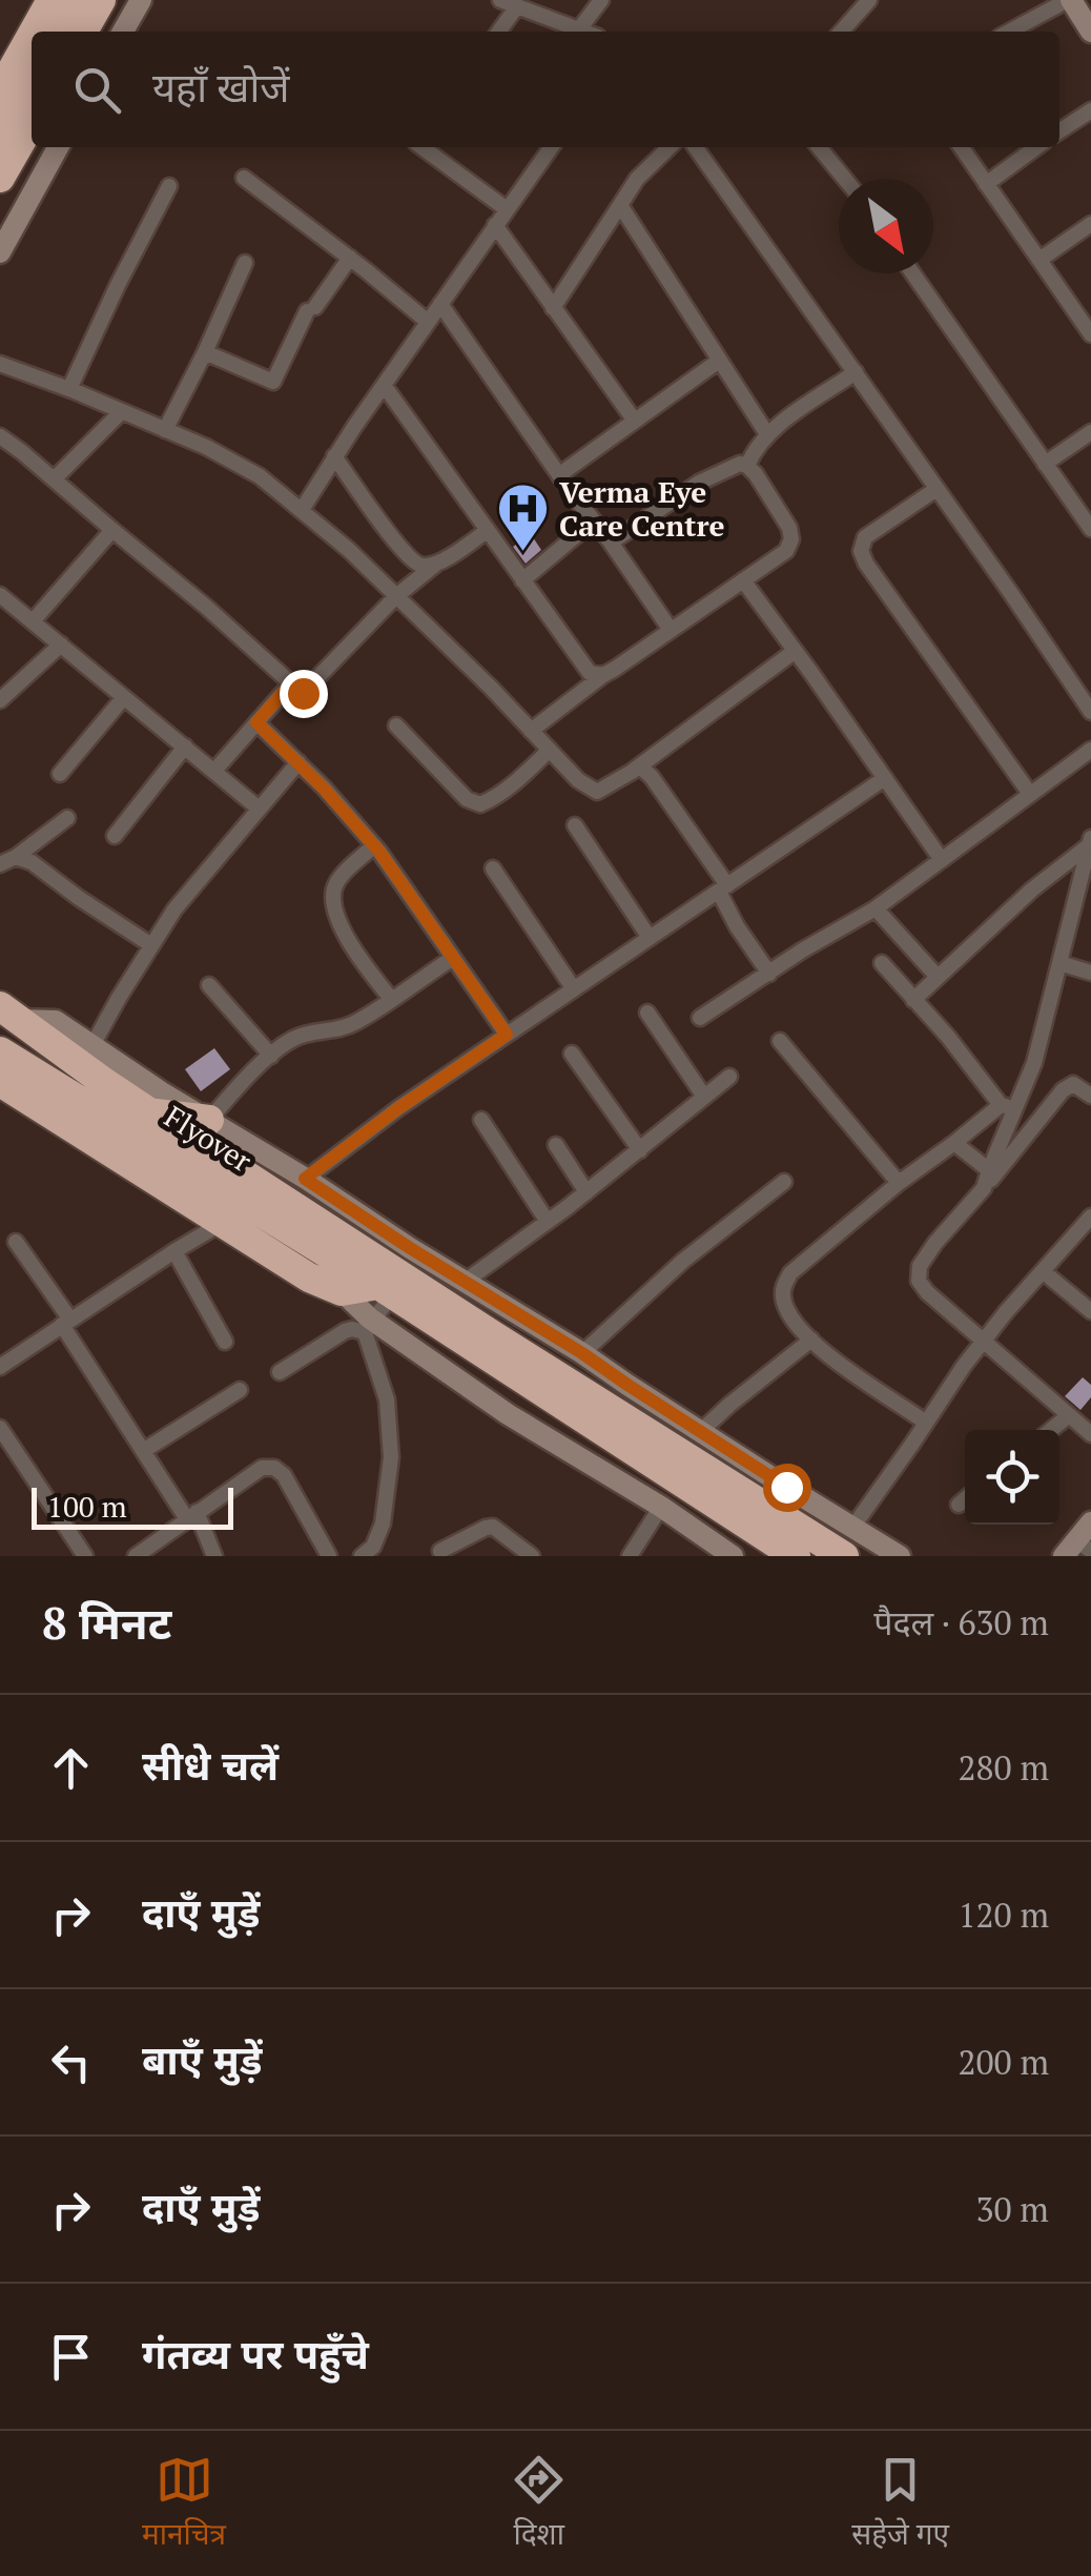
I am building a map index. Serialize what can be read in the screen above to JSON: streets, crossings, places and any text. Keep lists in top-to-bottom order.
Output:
{
  "streets": {
    "highway": ["Flyover"]
  },
  "places": {
    "hospital": ["Verma Eye Care Centre"]
  },
  "scale_bar": "100 m",
  "north": "bottom right",
  "page": {
    "search": "यहाँ खोजें",
    "scale": "100 m",
    "heading": ["8 मिनट", "पैदल · 630 m"],
    "list": [
      ["सीधे चलें", "280 m"],
      ["दाएँ मुड़ें", "120 m"],
      ["बाएँ मुड़ें", "200 m"],
      ["दाएँ मुड़ें", "30 m"],
      "गंतव्य पर पहुँचे"
    ],
    "nav": ["मानचित्र", "दिशा", "सहेजे गए"]
  }
}
